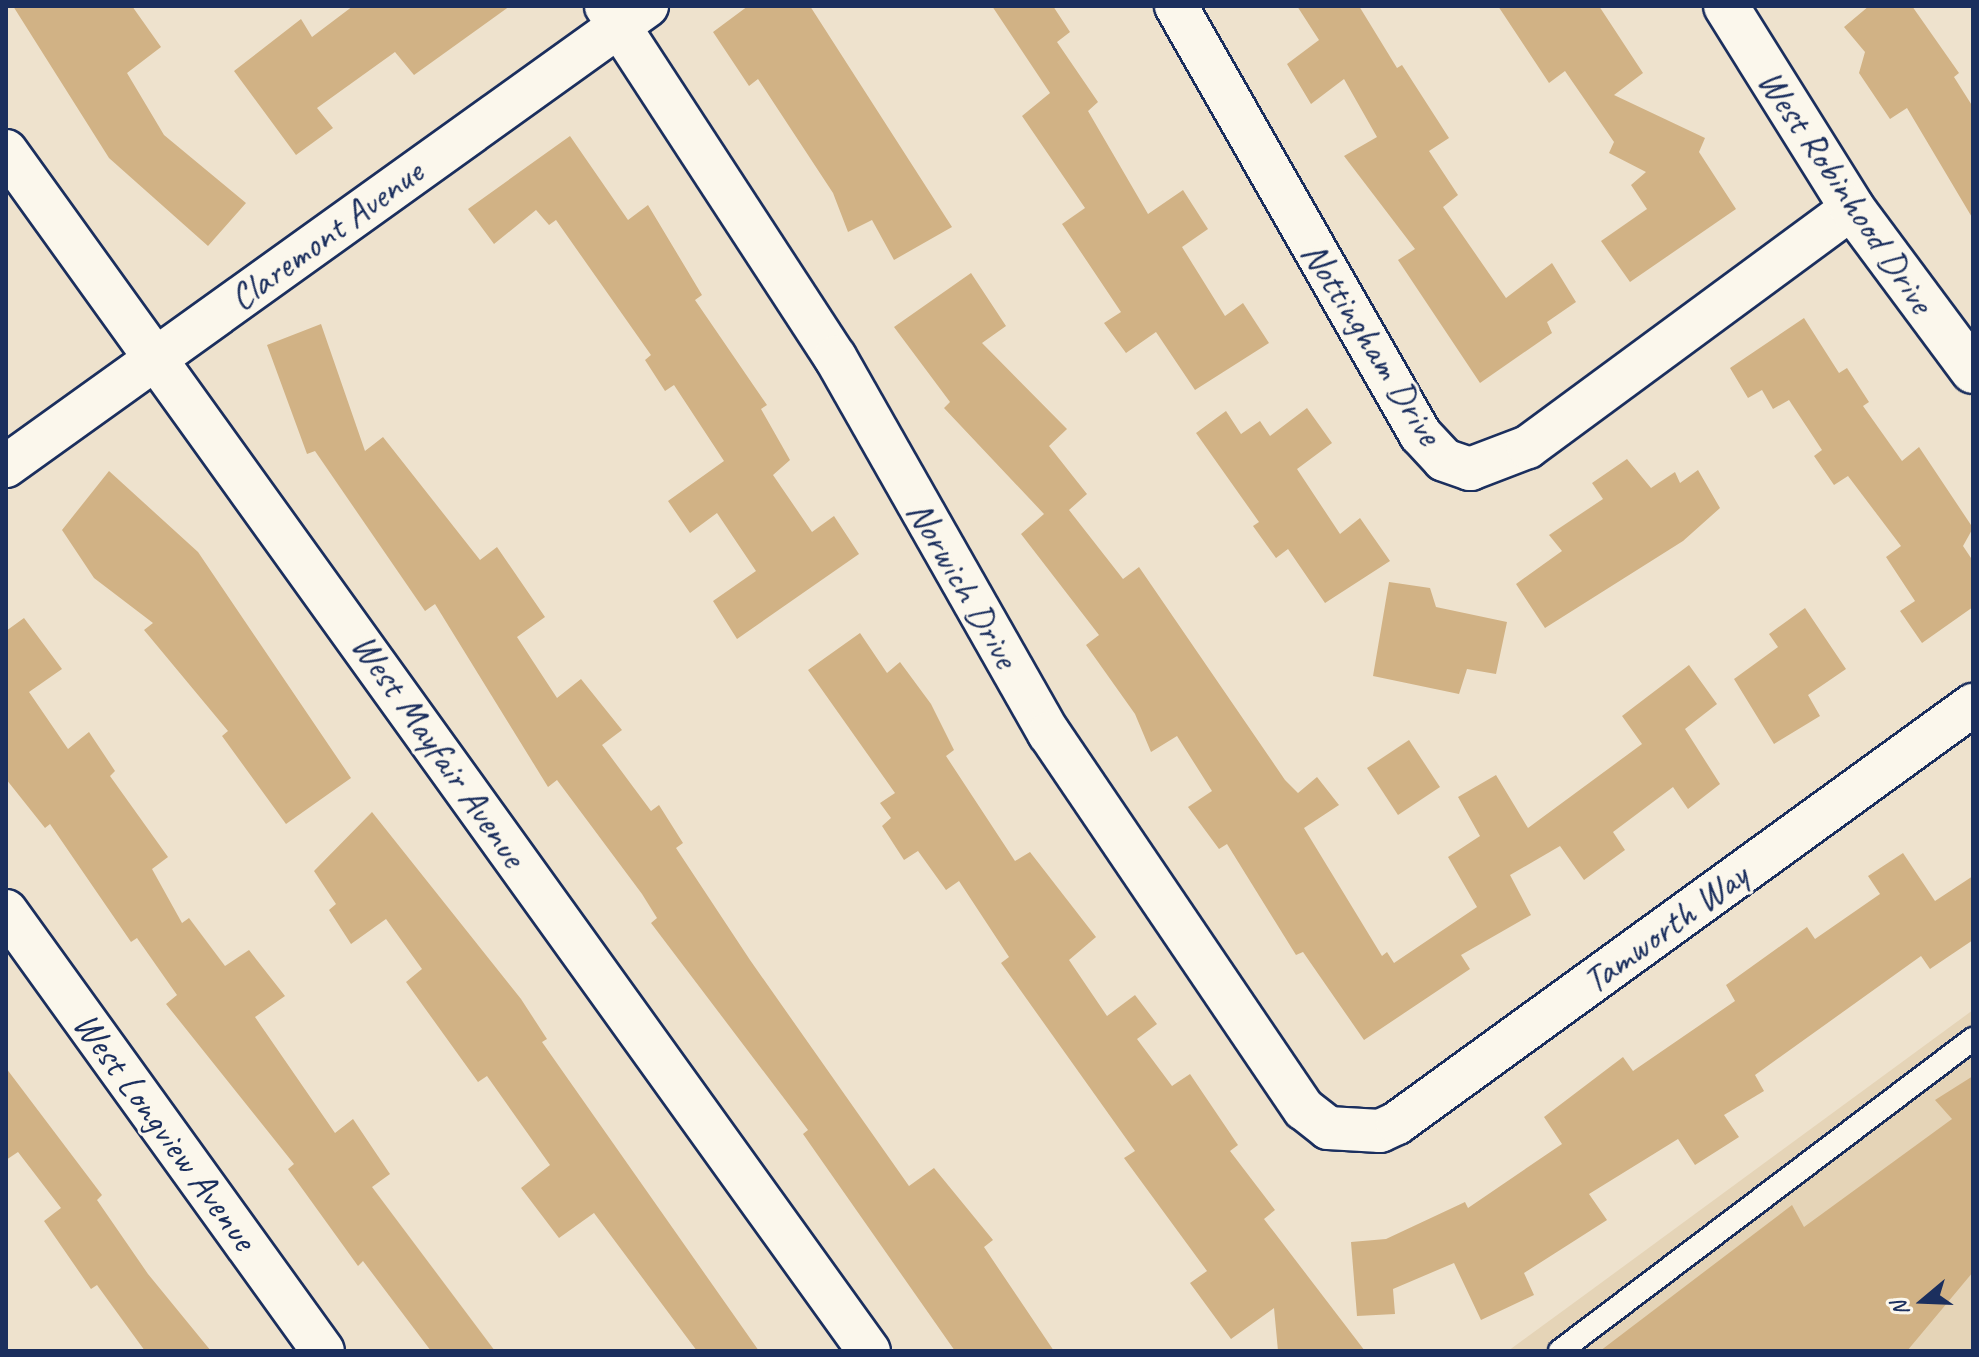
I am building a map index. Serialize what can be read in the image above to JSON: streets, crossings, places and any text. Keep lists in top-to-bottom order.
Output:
{
  "streets": {
    "street": [
      "West Robinhood Drive",
      "Claremont Avenue",
      "Nottingham Drive",
      "Norwich Drive",
      "West Mayfair Avenue",
      "Tamworth Way",
      "West Longview Avenue"
    ]
  },
  "crossings": [
    ["West Robinhood Drive", "Nottingham Drive"],
    ["Claremont Avenue", "Norwich Drive"],
    ["Claremont Avenue", "West Mayfair Avenue"],
    ["Norwich Drive", "Tamworth Way"]
  ],
  "north": "left"
}
